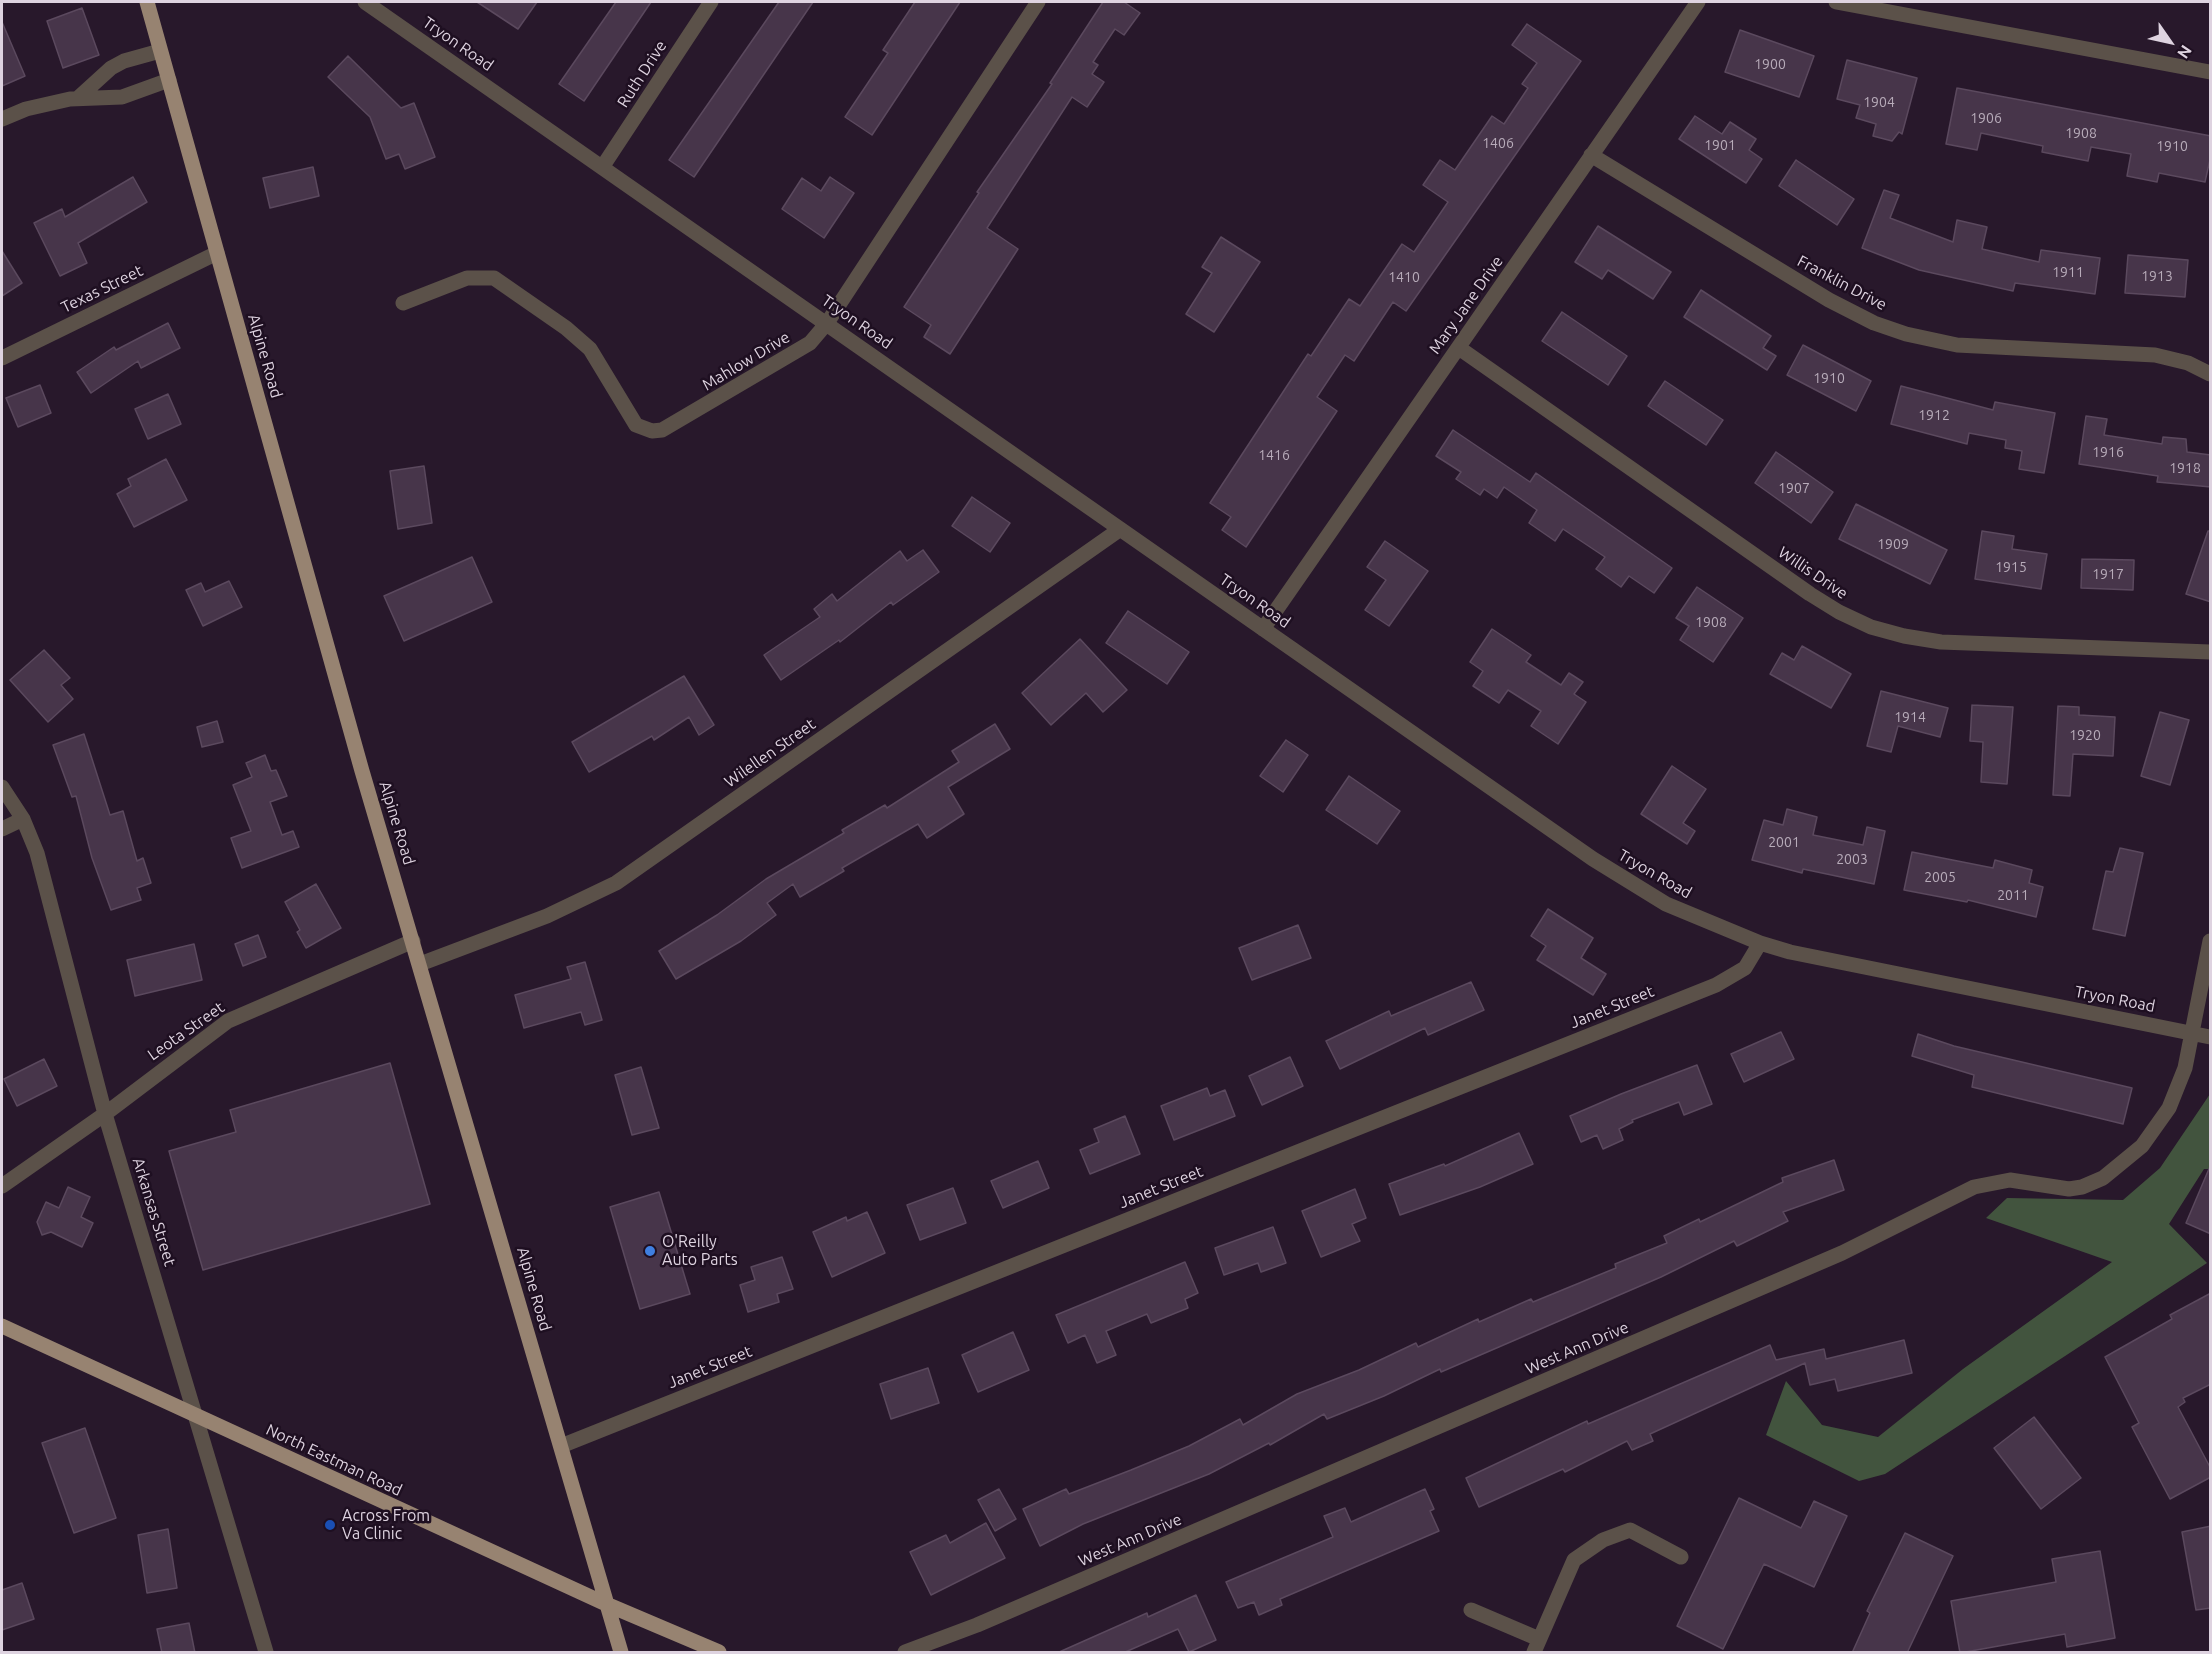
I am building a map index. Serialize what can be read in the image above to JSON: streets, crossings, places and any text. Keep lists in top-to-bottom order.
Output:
{
  "streets": {
    "main road": ["Alpine Road", "North Eastman Road"],
    "street": [
      "Tryon Road",
      "Ruth Drive",
      "Franklin Drive",
      "Texas Street",
      "Mary Jane Drive",
      "Mahlow Drive",
      "Willis Drive",
      "Wilellen Street",
      "Janet Street",
      "Leota Street",
      "Arkansas Street",
      "West Ann Drive"
    ]
  },
  "crossings": [
    ["Tryon Road", "Ruth Drive"],
    ["Tryon Road", "Mary Jane Drive"],
    ["Tryon Road", "Mahlow Drive"],
    ["Tryon Road", "Wilellen Street"],
    ["Tryon Road", "Janet Street"],
    ["Tryon Road", "West Ann Drive"],
    ["Franklin Drive", "Mary Jane Drive"],
    ["Texas Street", "Alpine Road"],
    ["Mary Jane Drive", "Willis Drive"],
    ["Alpine Road", "Wilellen Street"],
    ["Alpine Road", "Janet Street"],
    ["Alpine Road", "Leota Street"],
    ["Alpine Road", "North Eastman Road"],
    ["Leota Street", "Arkansas Street"],
    ["Arkansas Street", "North Eastman Road"]
  ],
  "places": ["O'Reilly Auto Parts", "Across From Va Clinic"],
  "house_numbers": [
    "1900",
    "1904",
    "1906",
    "1908",
    "1406",
    "1901",
    "1910",
    "1911",
    "1913",
    "1410",
    "1910",
    "1912",
    "1916",
    "1416",
    "1918",
    "1907",
    "1909",
    "1915",
    "1917",
    "1908",
    "1914",
    "1920",
    "2001",
    "2003",
    "2005",
    "2011"
  ],
  "north": "bottom right"
}
